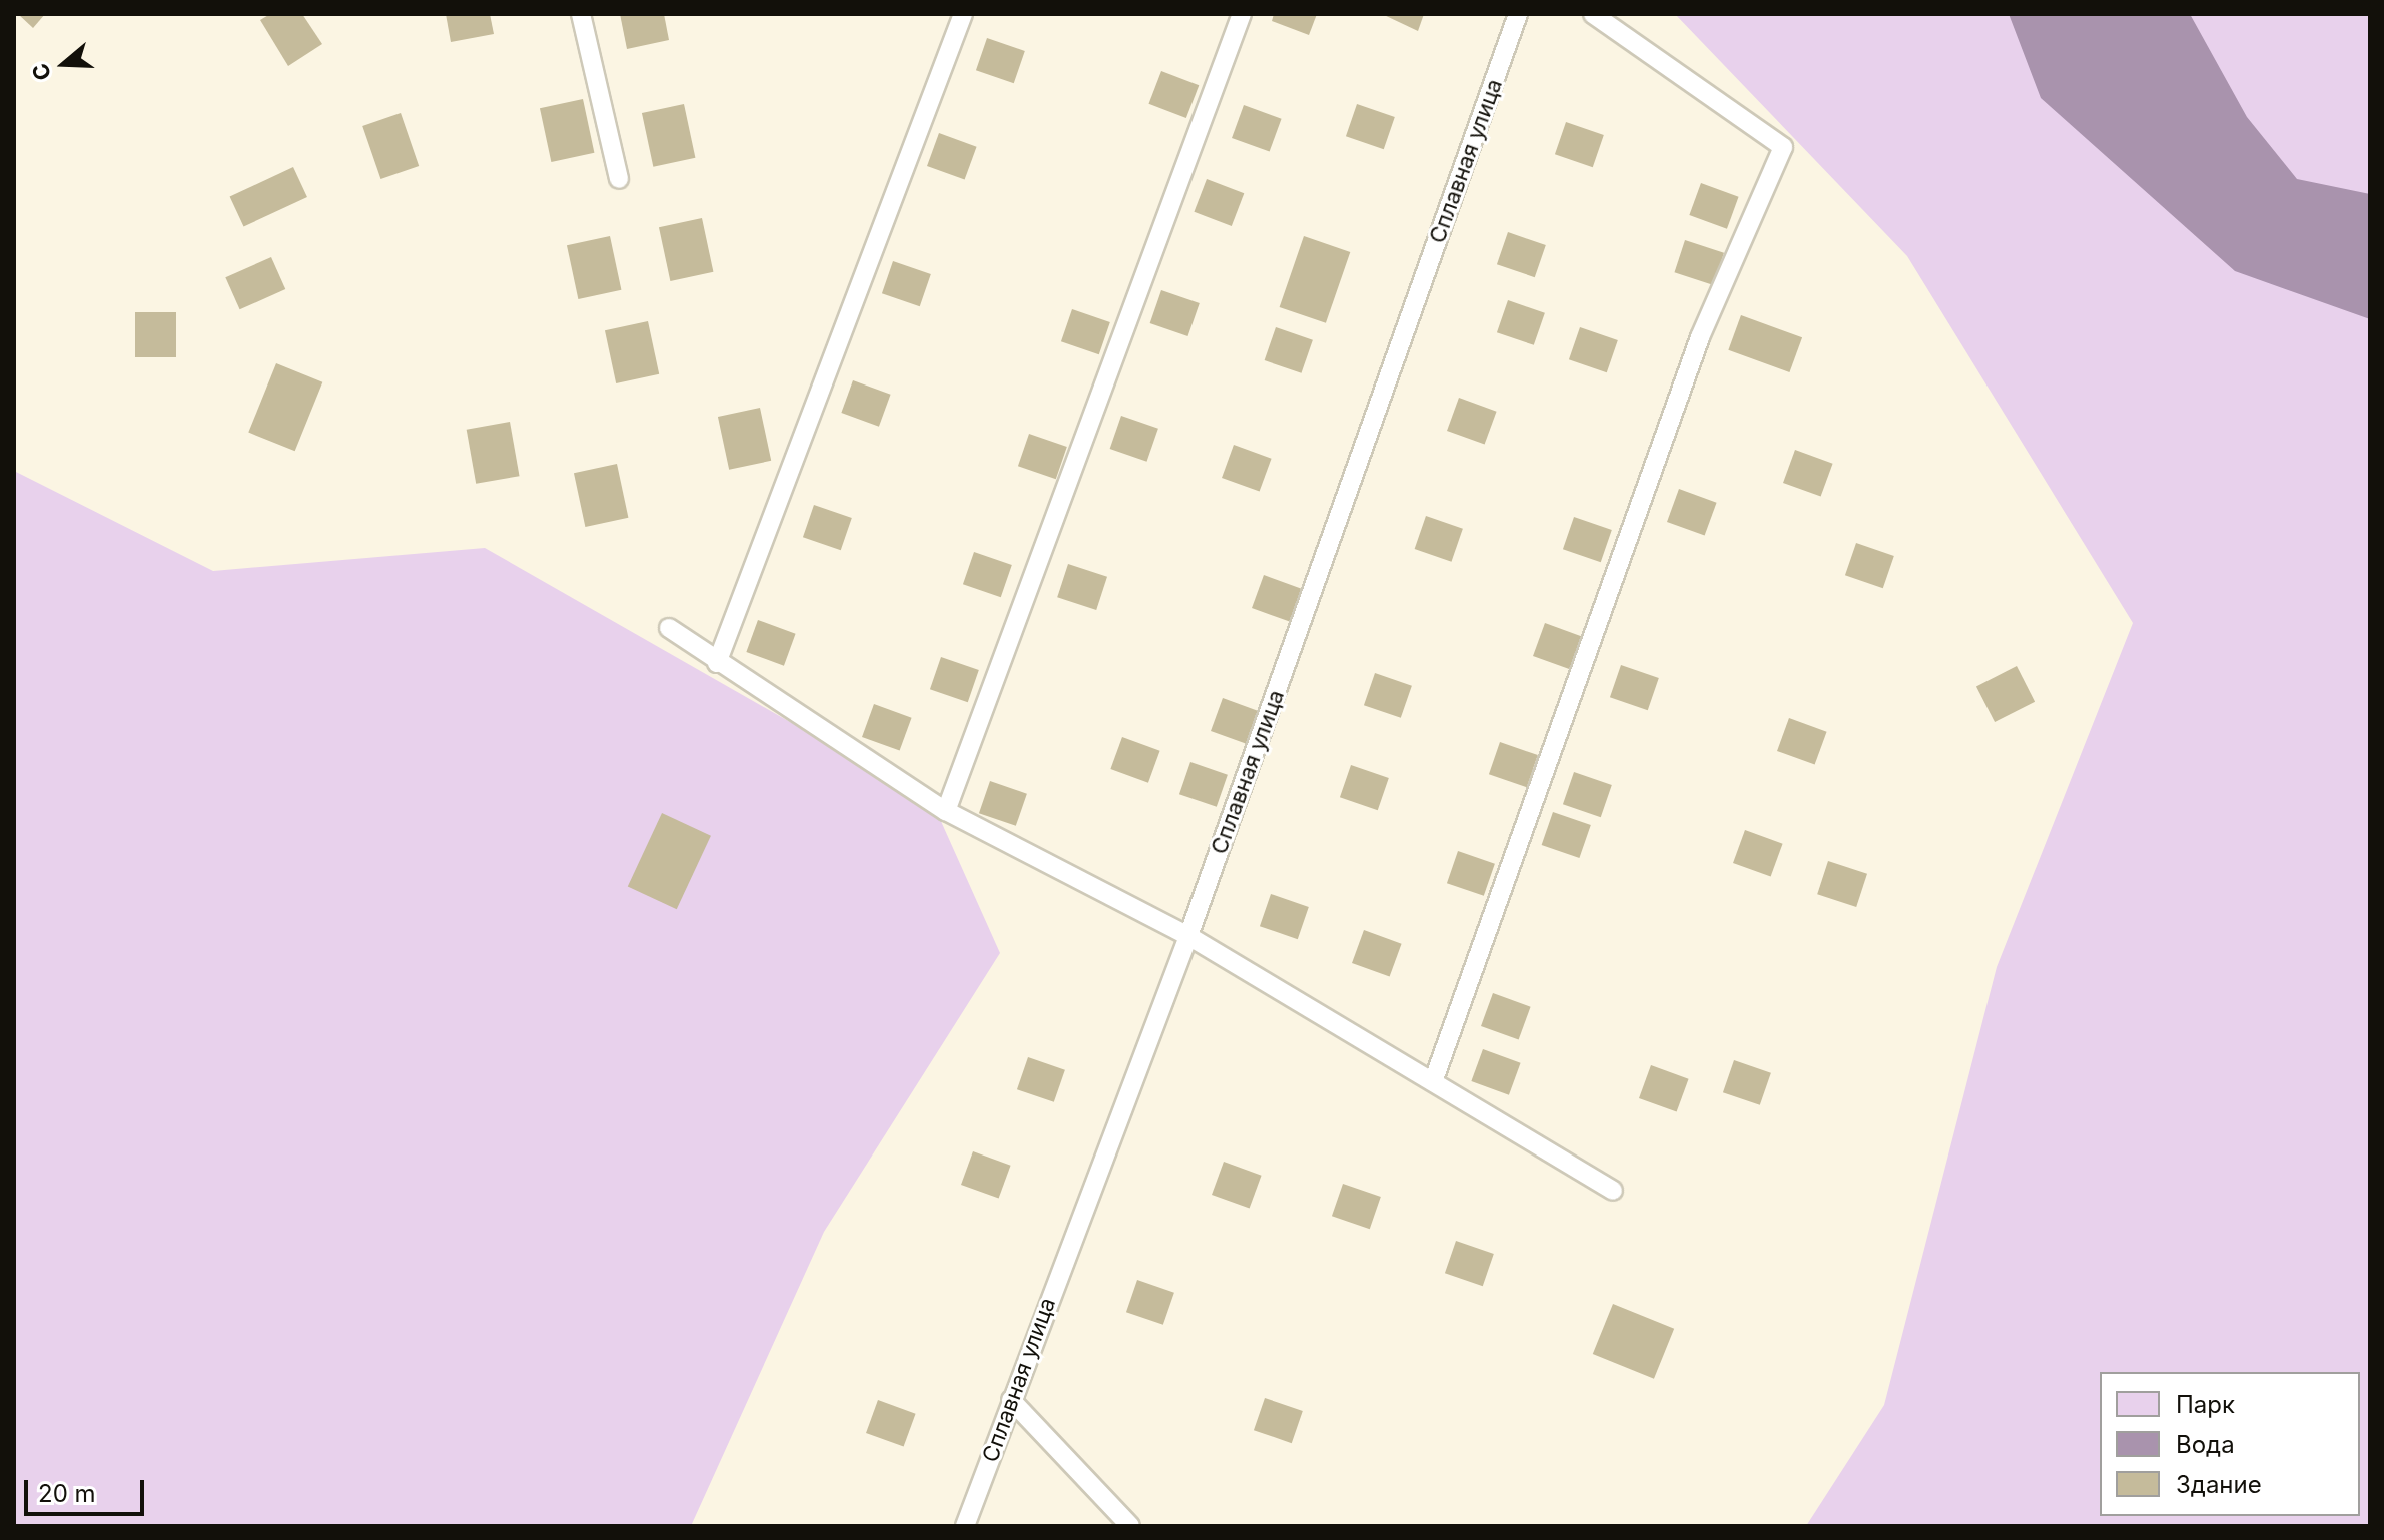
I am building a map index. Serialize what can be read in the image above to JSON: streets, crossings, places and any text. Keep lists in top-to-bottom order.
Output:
{
  "streets": {
    "lane": ["Сплавная улица"]
  },
  "legend": ["Парк", "Вода", "Здание"],
  "scale_bar": "20 m",
  "north": "left"
}
